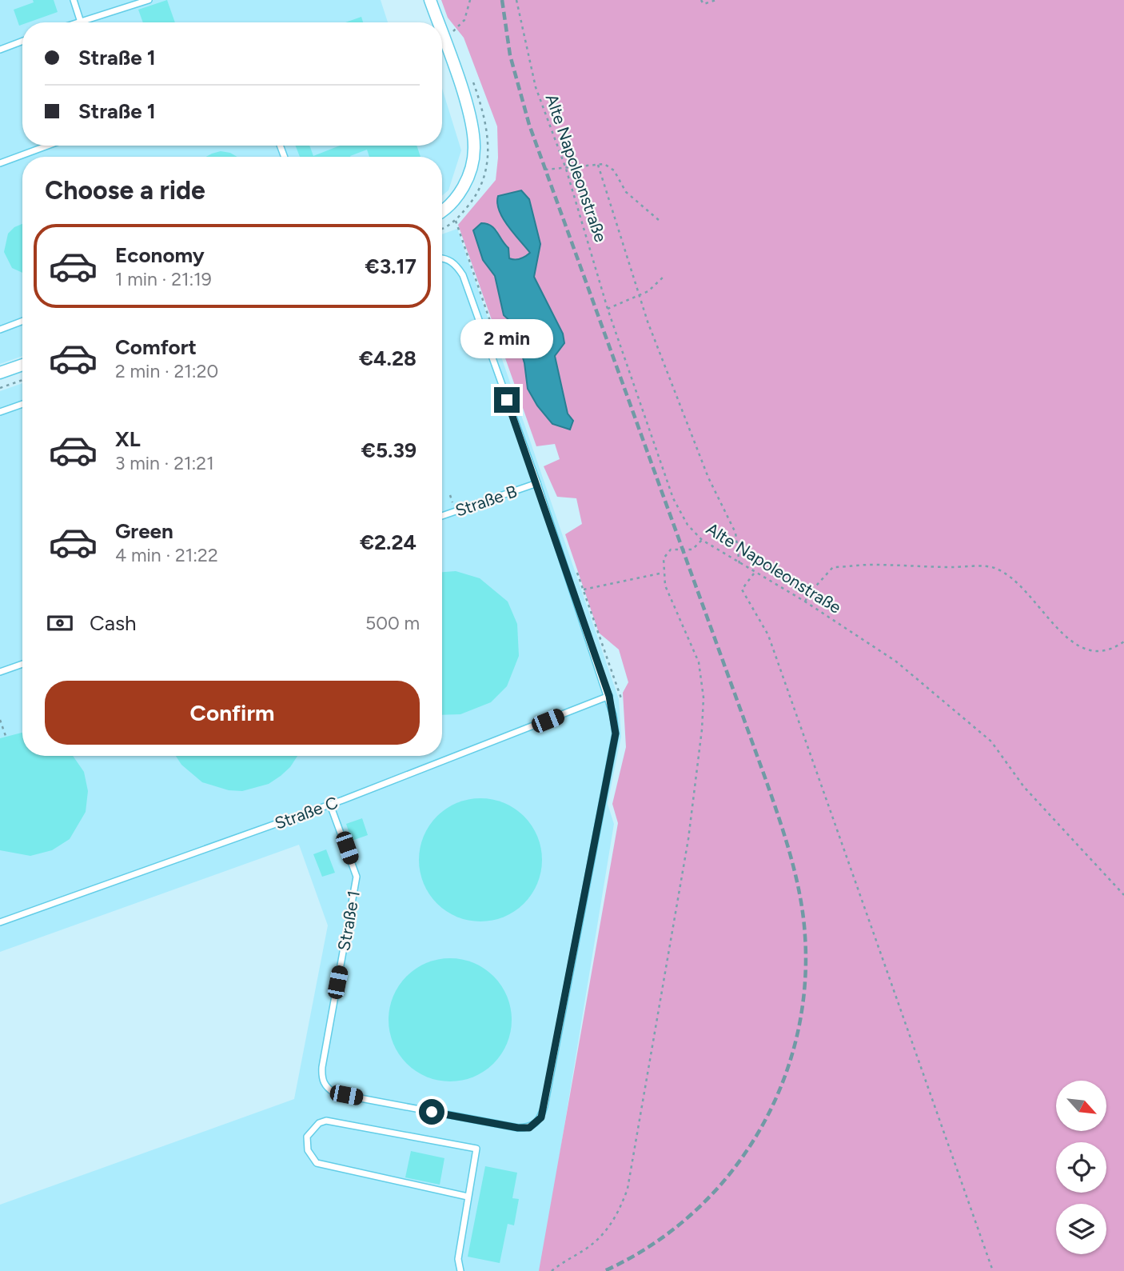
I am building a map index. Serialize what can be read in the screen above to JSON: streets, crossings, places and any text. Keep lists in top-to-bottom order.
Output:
{
  "streets": {
    "lane": ["Straße B", "Straße C", "Straße 1"],
    "path": ["Alte Napoleonstraße"]
  },
  "crossings": [
    ["Straße B", "Straße 1"],
    ["Straße C", "Straße 1"]
  ],
  "north": "bottom right",
  "page": {
    "banner": ["Straße 1", "Straße 1"],
    "heading": "Choose a ride",
    "list": [
      {
        "name": "Economy",
        "note": "1 min · 21:19",
        "value": "€3.17"
      },
      {
        "name": "Comfort",
        "note": "2 min · 21:20",
        "value": "€4.28"
      },
      {
        "name": "XL",
        "note": "3 min · 21:21",
        "value": "€5.39"
      },
      {
        "name": "Green",
        "note": "4 min · 21:22",
        "value": "€2.24"
      }
    ],
    "bubble": "2 min",
    "pay": ["Cash", "500 m"],
    "buttons": "Confirm"
  }
}
